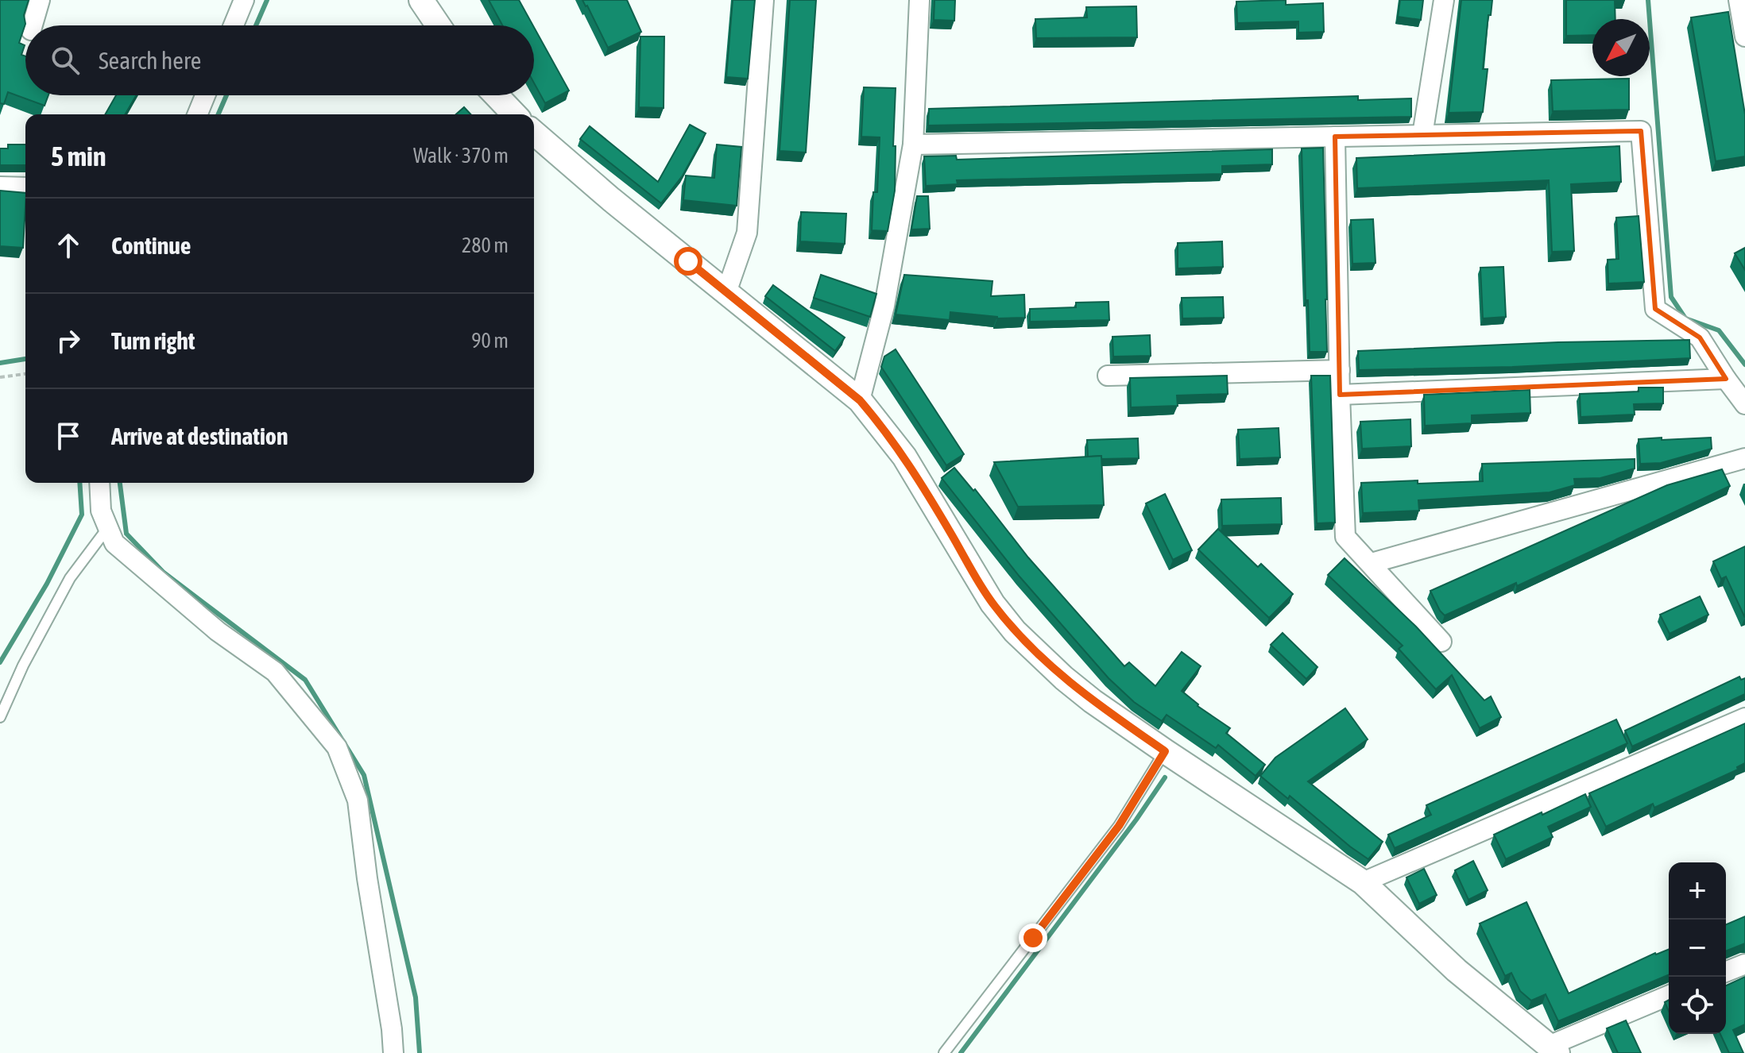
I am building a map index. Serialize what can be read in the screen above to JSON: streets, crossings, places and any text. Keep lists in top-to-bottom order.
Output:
{
  "north": "bottom left",
  "page": {
    "search": "Search here",
    "heading": ["5 min", "Walk · 370 m"],
    "list": [
      ["Continue", "280 m"],
      ["Turn right", "90 m"],
      "Arrive at destination"
    ],
    "map_buttons": ["+", "−"]
  }
}
